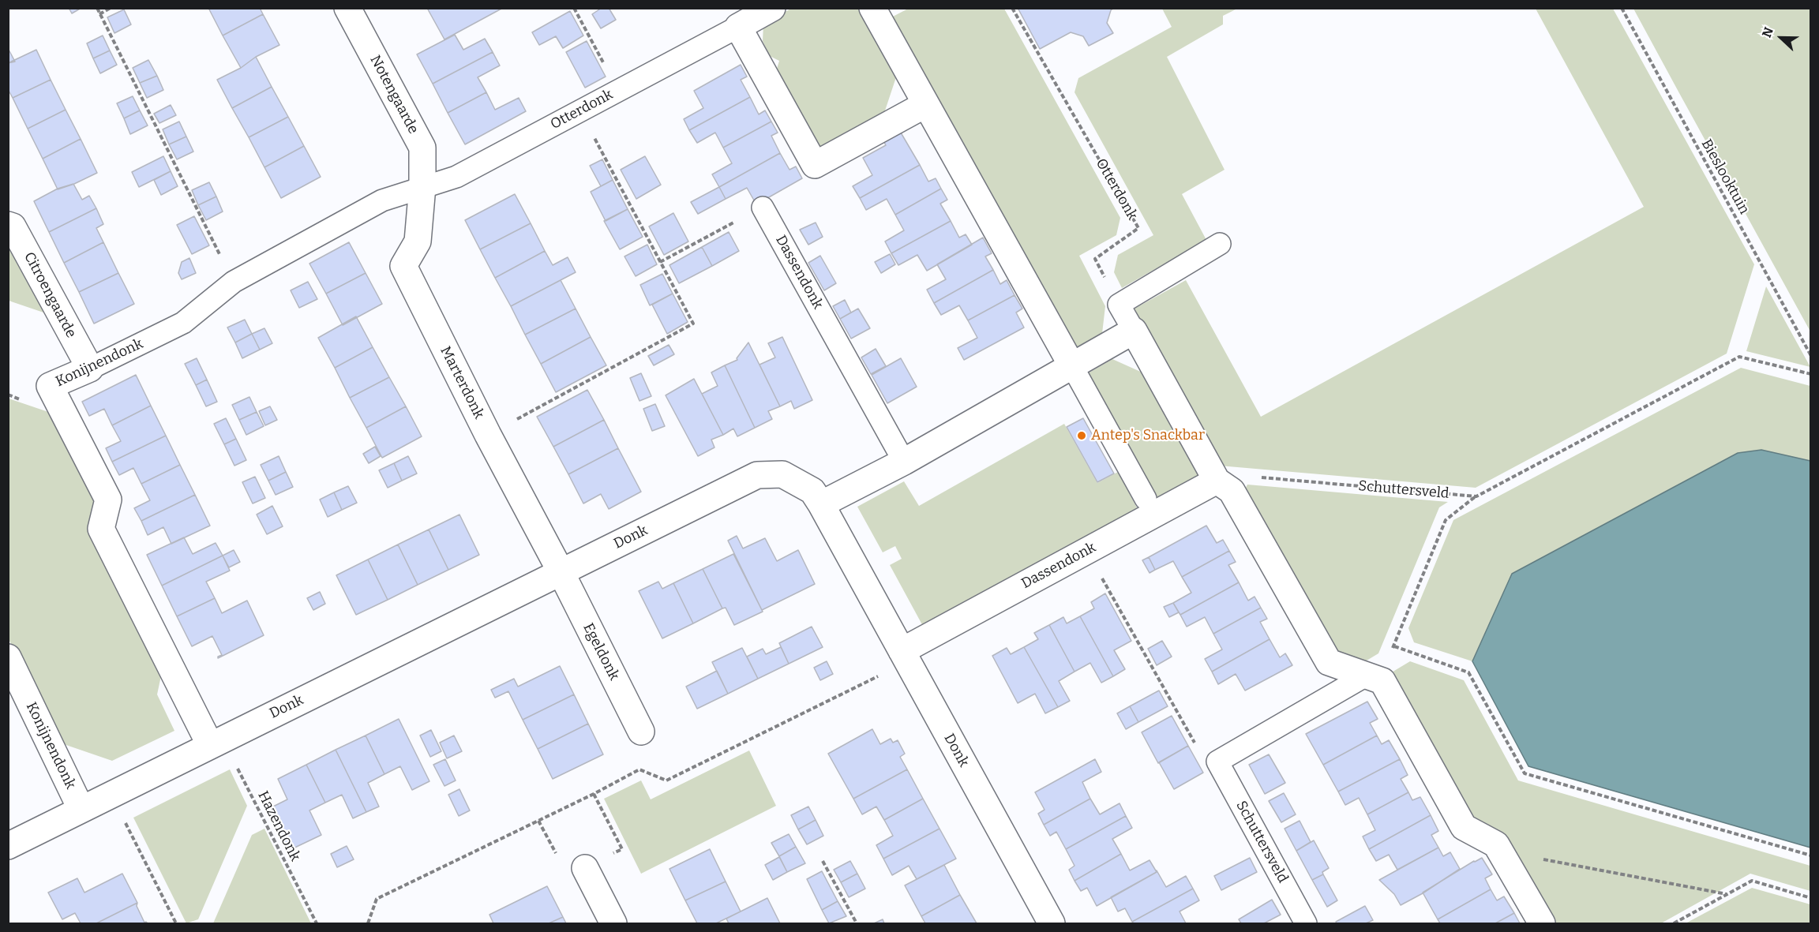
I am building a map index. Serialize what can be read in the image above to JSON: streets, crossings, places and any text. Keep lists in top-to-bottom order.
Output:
{
  "streets": {
    "street": [
      "Notengaarde",
      "Otterdonk",
      "Dassendonk",
      "Citroengaarde",
      "Konijnendonk",
      "Marterdonk",
      "Donk",
      "Egeldonk"
    ],
    "lane": ["Schuttersveld"],
    "path": ["Bieslooktuin", "Hazendonk"]
  },
  "crossings": [
    ["Notengaarde", "Otterdonk"],
    ["Notengaarde", "Konijnendonk"],
    ["Notengaarde", "Marterdonk"],
    ["Otterdonk", "Konijnendonk"],
    ["Otterdonk", "Marterdonk"],
    ["Dassendonk", "Schuttersveld"],
    ["Dassendonk", "Donk"],
    ["Citroengaarde", "Konijnendonk"],
    ["Konijnendonk", "Marterdonk"],
    ["Konijnendonk", "Donk"],
    ["Konijnendonk", "Hazendonk"],
    ["Marterdonk", "Donk"],
    ["Marterdonk", "Egeldonk"],
    ["Donk", "Egeldonk"],
    ["Donk", "Hazendonk"]
  ],
  "places": ["Antep's Snackbar"],
  "north": "left"
}
